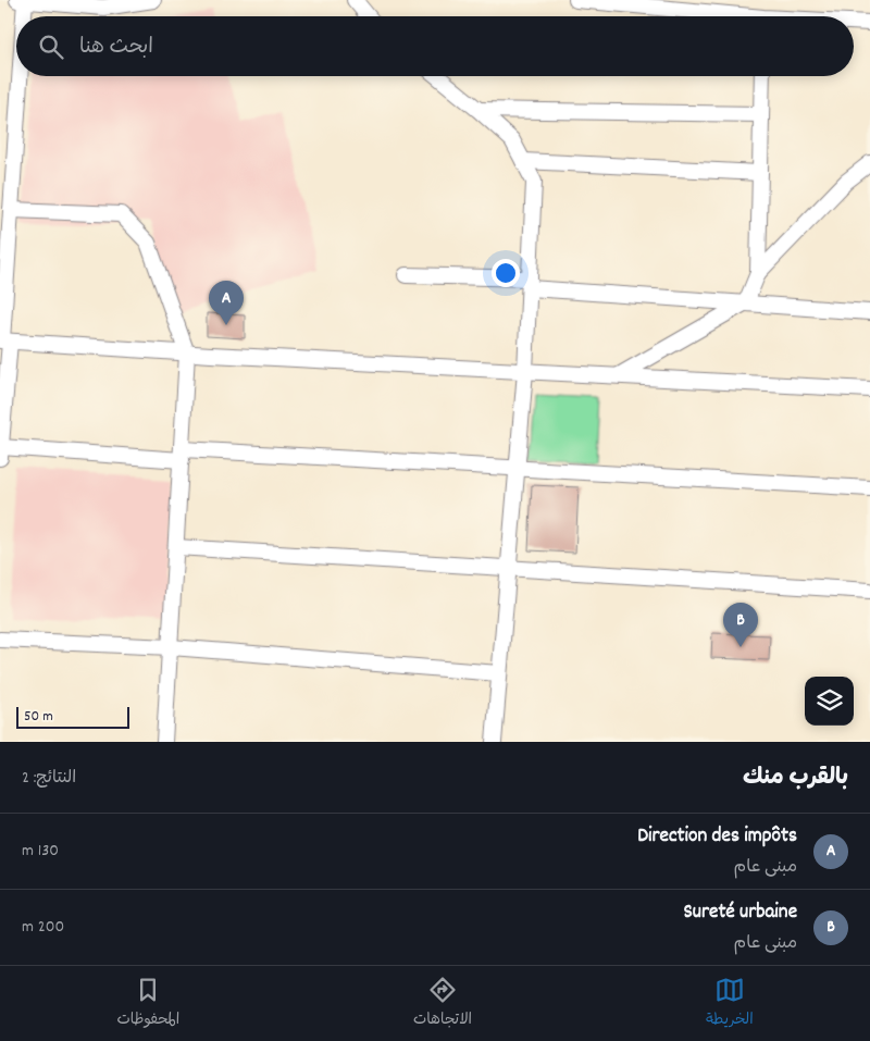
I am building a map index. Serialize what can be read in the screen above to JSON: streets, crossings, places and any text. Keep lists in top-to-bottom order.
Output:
{
  "scale_bar": "50 m",
  "page": {
    "search": "ابحث هنا",
    "pins": ["A", "B"],
    "scale": "50 m",
    "heading": ["بالقرب منك", "النتائج: 2"],
    "list": [
      {
        "mark": "A",
        "name": "Direction des impôts",
        "note": "مبنى عام",
        "value": "130 m"
      },
      {
        "mark": "B",
        "name": "Sureté urbaine",
        "note": "مبنى عام",
        "value": "200 m"
      }
    ],
    "nav": ["الخريطة", "الاتجاهات", "المحفوظات"]
  }
}
